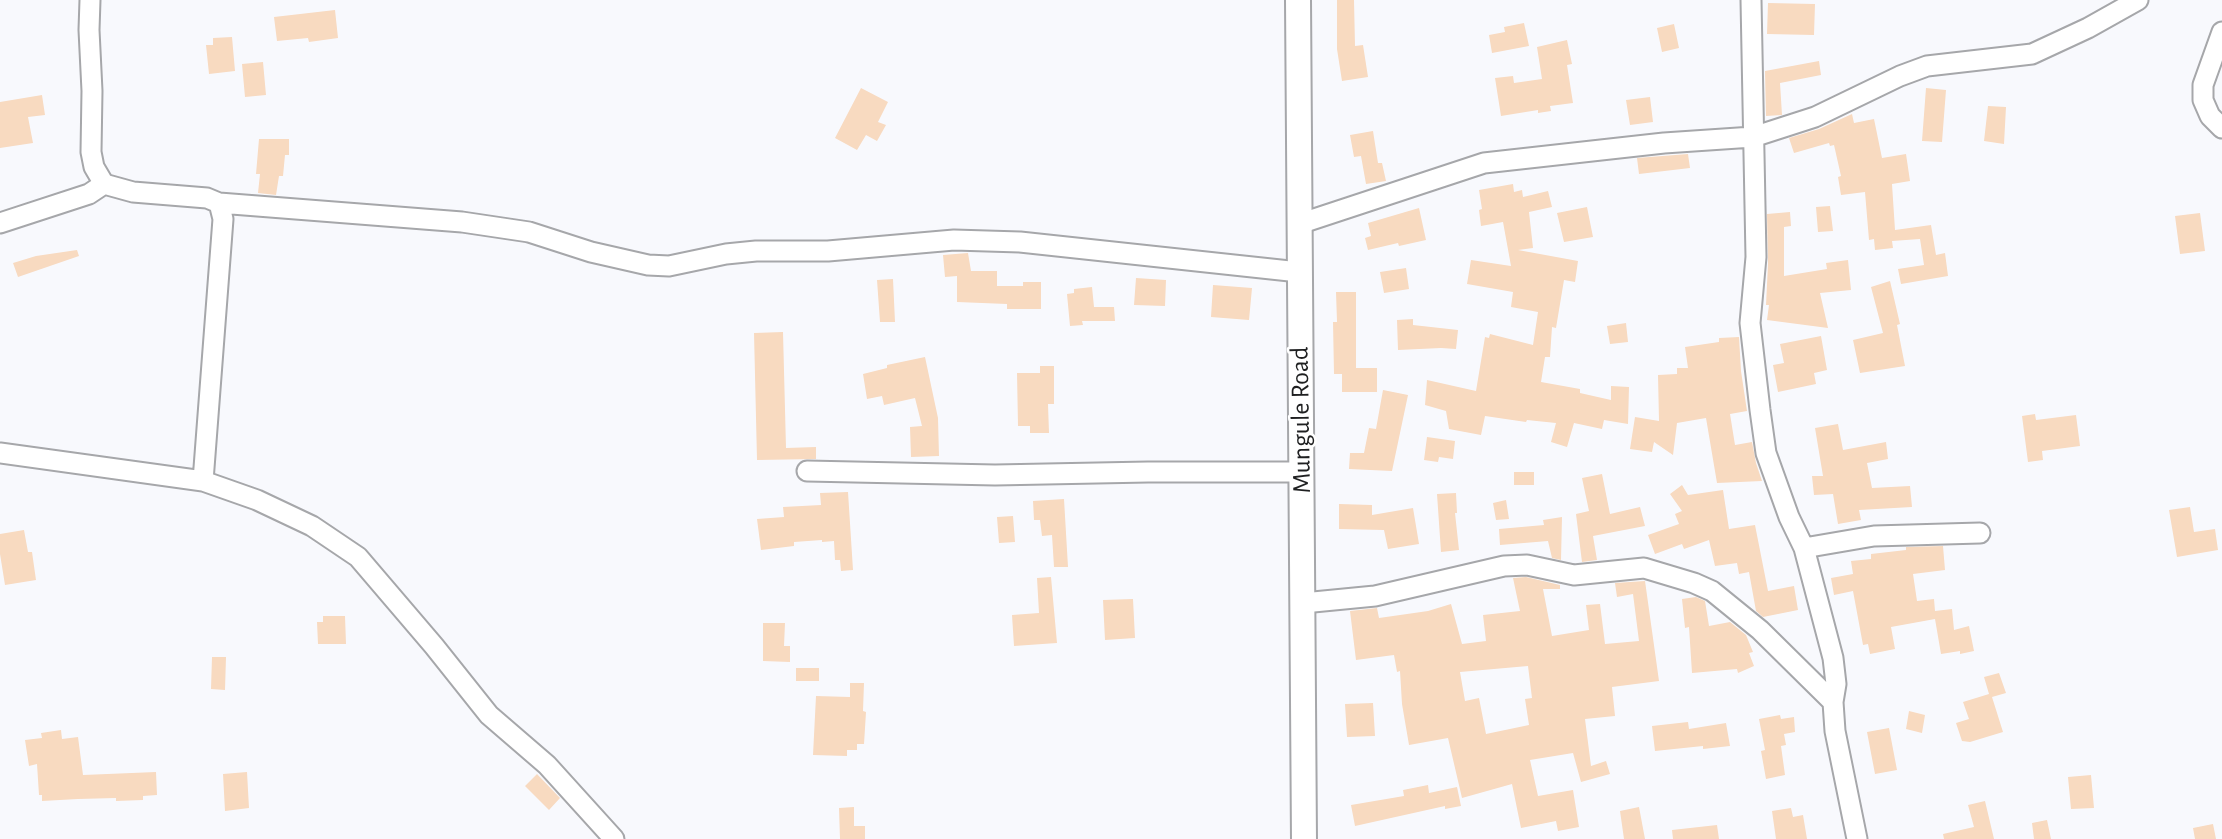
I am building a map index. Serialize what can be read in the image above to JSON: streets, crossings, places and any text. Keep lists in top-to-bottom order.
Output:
{
  "streets": {
    "street": ["Mungule Road"]
  }
}
